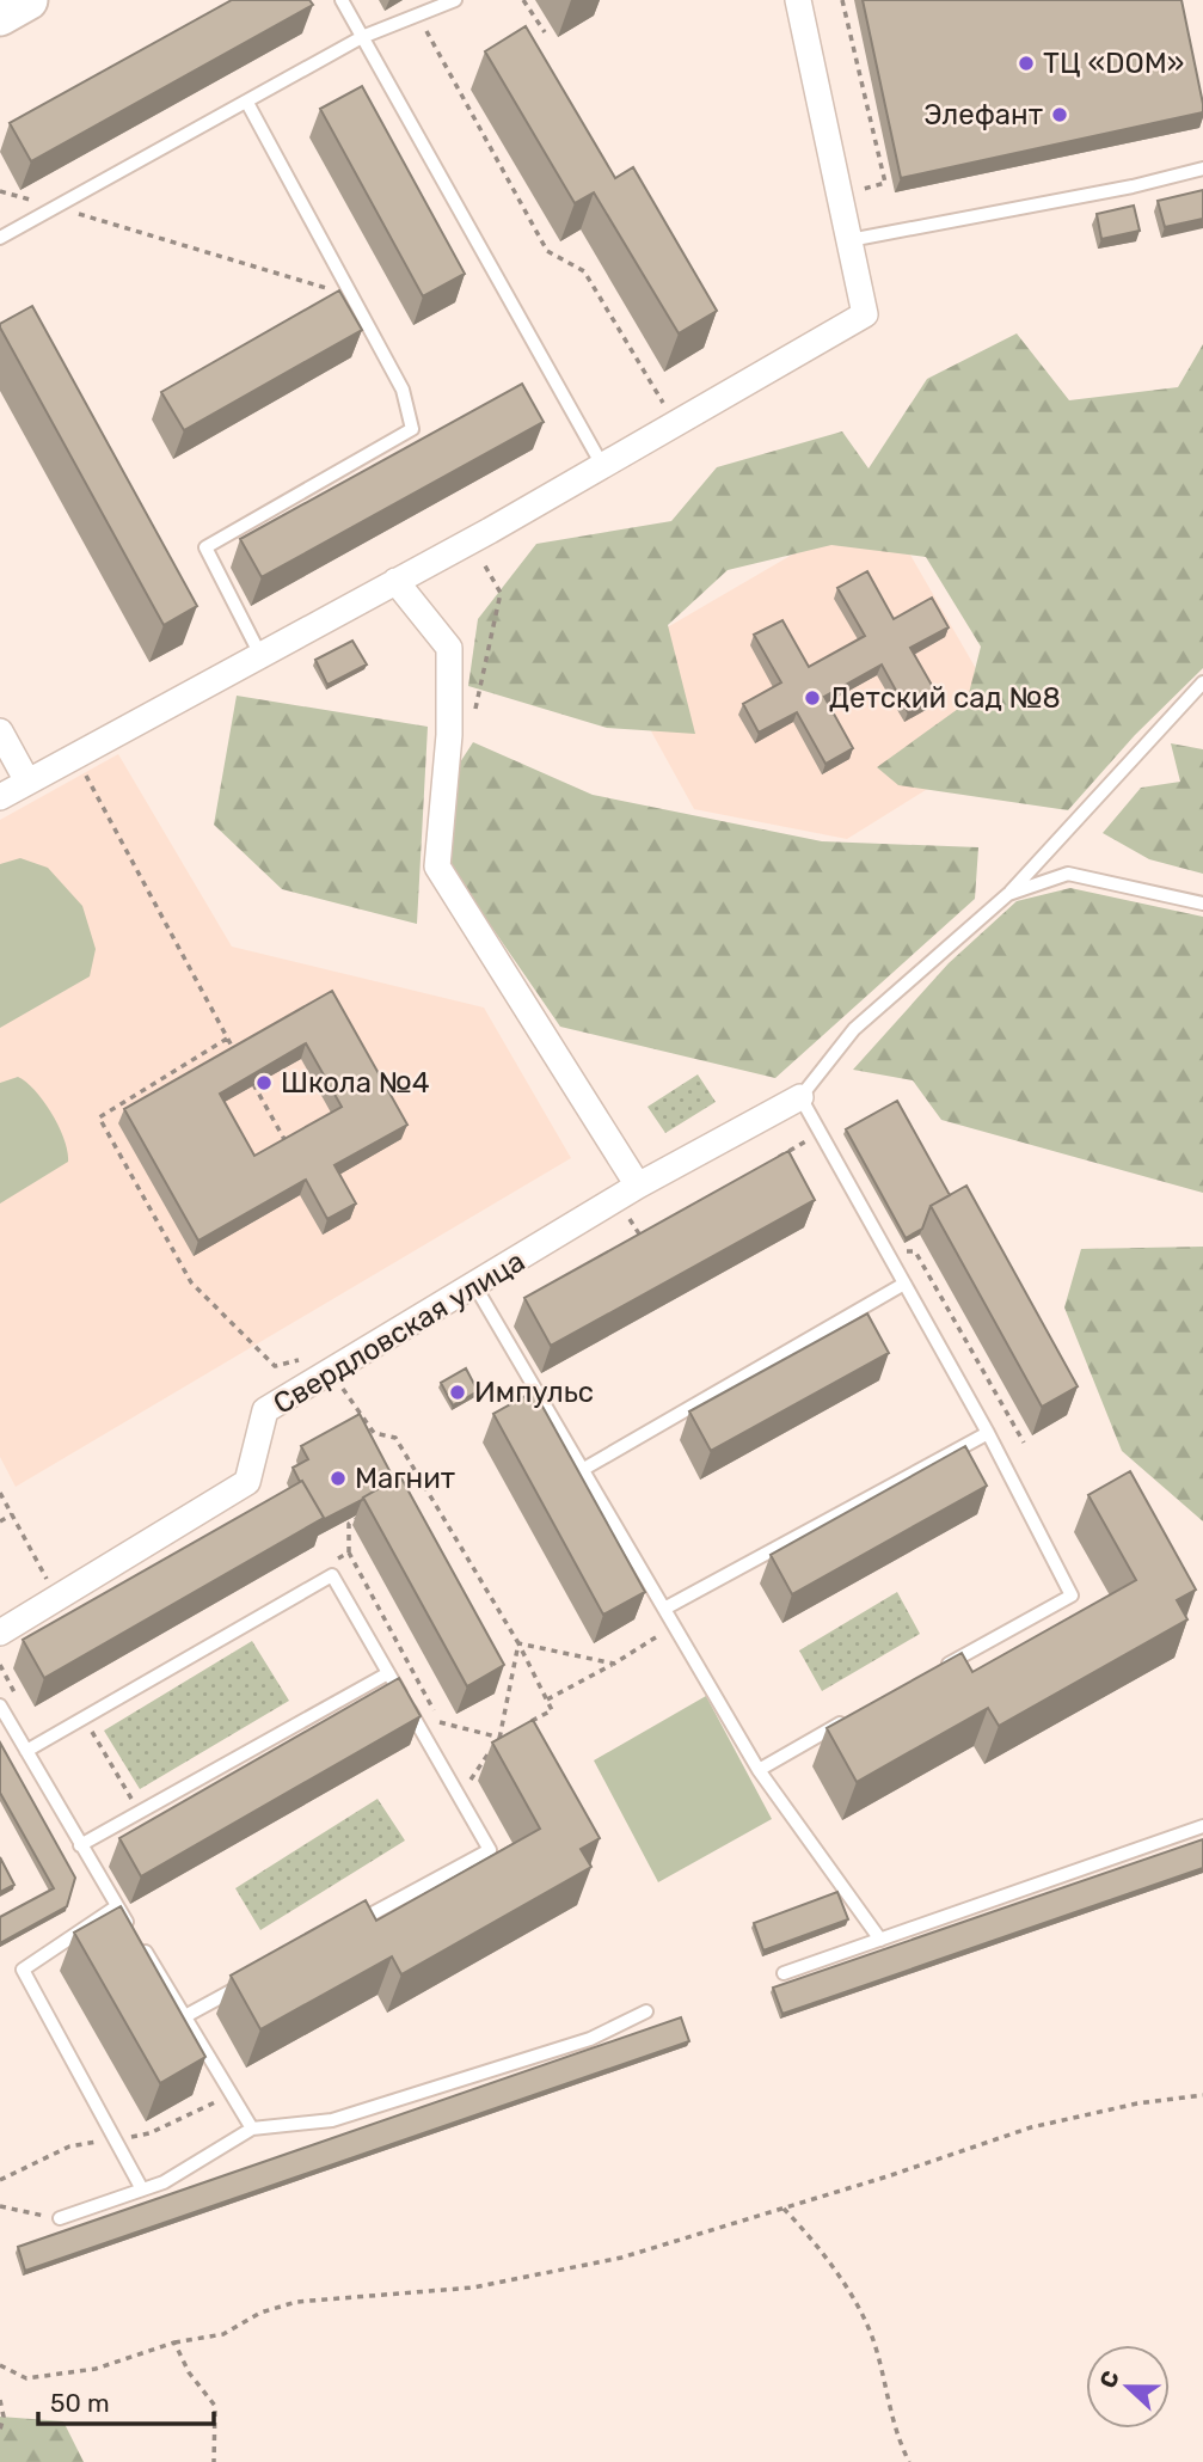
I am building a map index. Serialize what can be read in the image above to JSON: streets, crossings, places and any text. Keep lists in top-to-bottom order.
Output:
{
  "streets": {
    "street": ["Свердловская улица"]
  },
  "places": [
    "ТЦ «DOM»",
    "Элефант",
    "Детский сад №8",
    "Школа №4",
    "Импульс",
    "Магнит"
  ],
  "scale_bar": "50 m",
  "north": "left"
}
